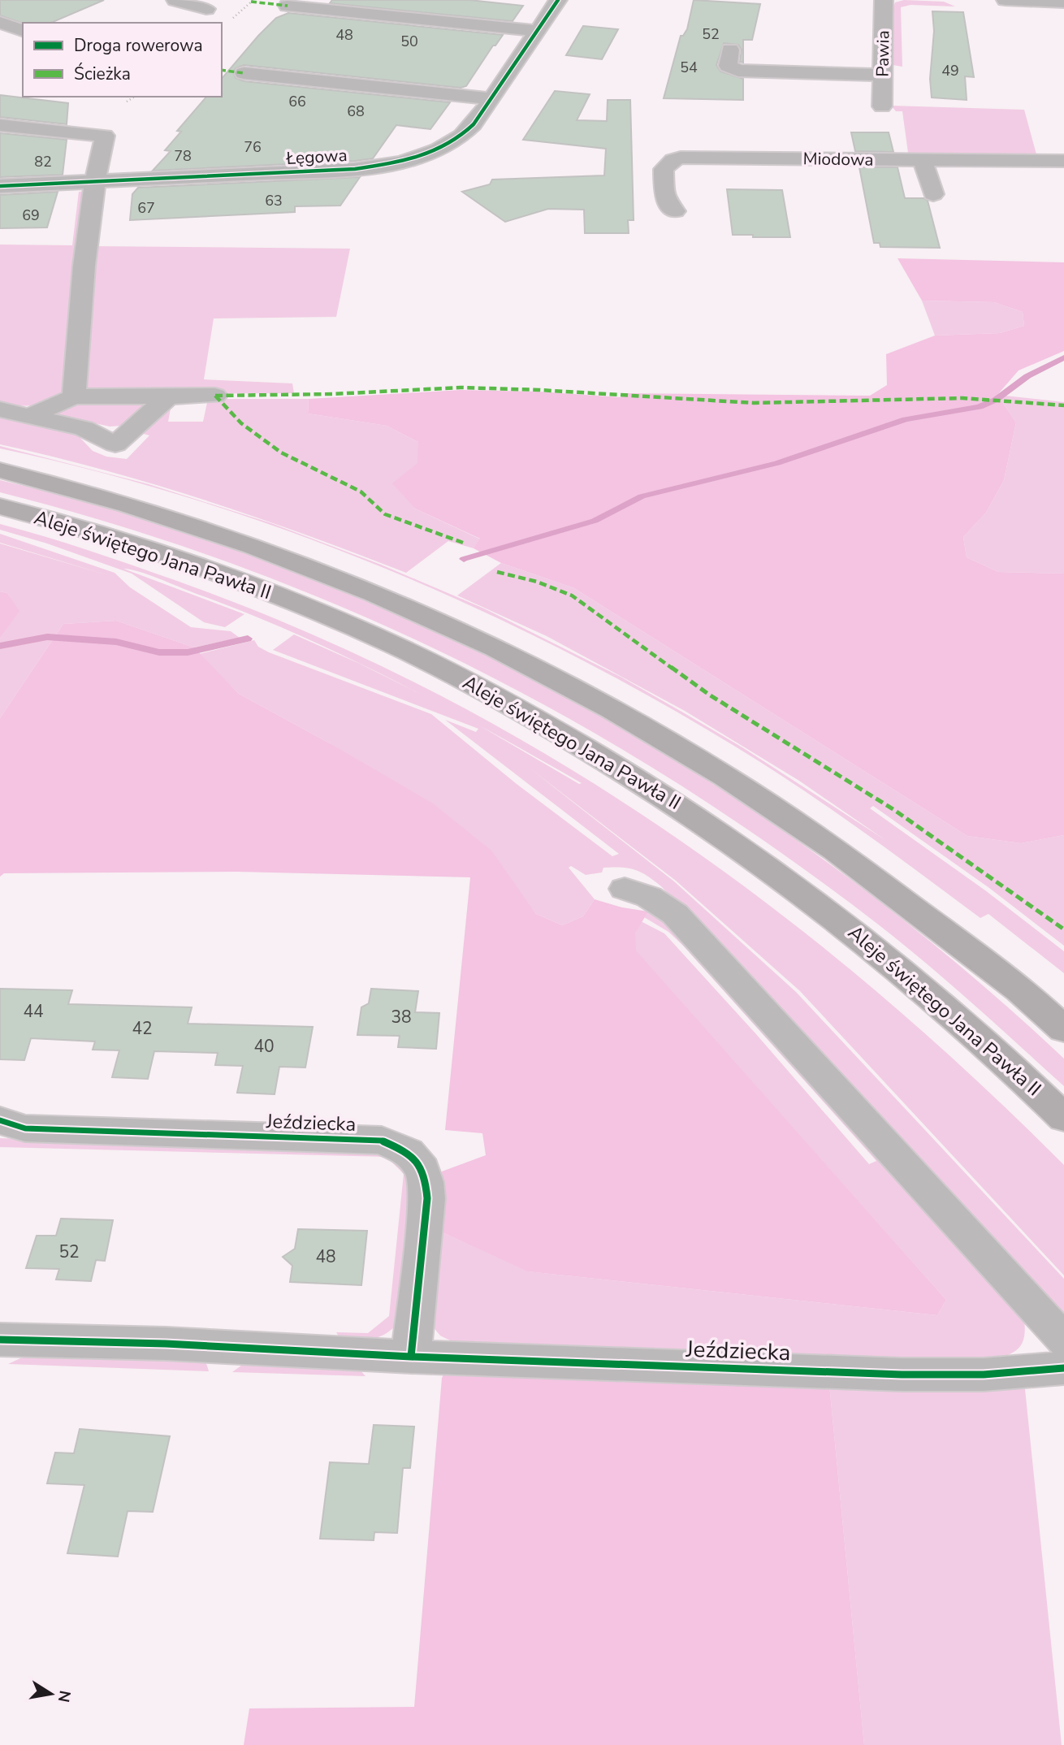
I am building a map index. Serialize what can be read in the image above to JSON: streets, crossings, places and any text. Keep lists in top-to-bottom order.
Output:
{
  "streets": {
    "highway": ["Aleje świętego Jana Pawła II"],
    "street": [
      "Pawia",
      "Łęgowa",
      "Miodowa",
      "Jeździecka"
    ]
  },
  "house_numbers": [
    "52",
    "48",
    "50",
    "54",
    "49",
    "66",
    "68",
    "76",
    "78",
    "82",
    "63",
    "67",
    "69",
    "44",
    "38",
    "42",
    "40",
    "52",
    "48"
  ],
  "legend": ["Droga rowerowa", "Ścieżka"],
  "north": "right"
}
